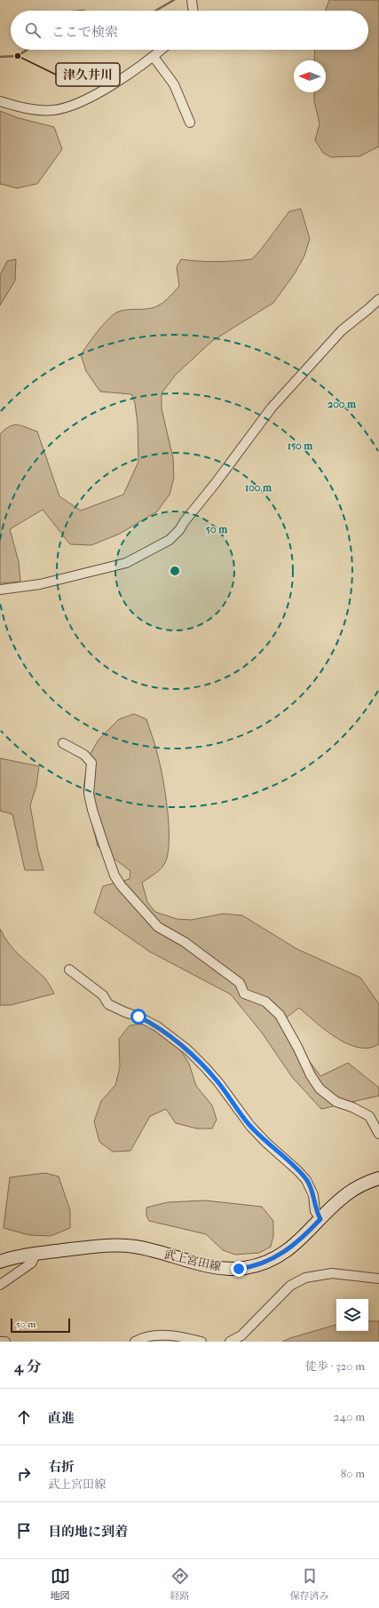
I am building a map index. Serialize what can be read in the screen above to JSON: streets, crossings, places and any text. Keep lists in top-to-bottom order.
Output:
{
  "streets": {
    "main road": ["武上宮田線"]
  },
  "places": ["津久井川"],
  "scale_bar": "50 m",
  "north": "left",
  "page": {
    "search": "ここで検索",
    "scale": "50 m",
    "heading": ["4 分", "徒歩 · 320 m"],
    "list": [
      ["直進", "240 m"],
      ["右折", "武上宮田線", "80 m"],
      "目的地に到着"
    ],
    "nav": ["地図", "経路", "保存済み"]
  },
  "rings": [
    "200 m",
    "150 m",
    "100 m",
    "50 m"
  ]
}
